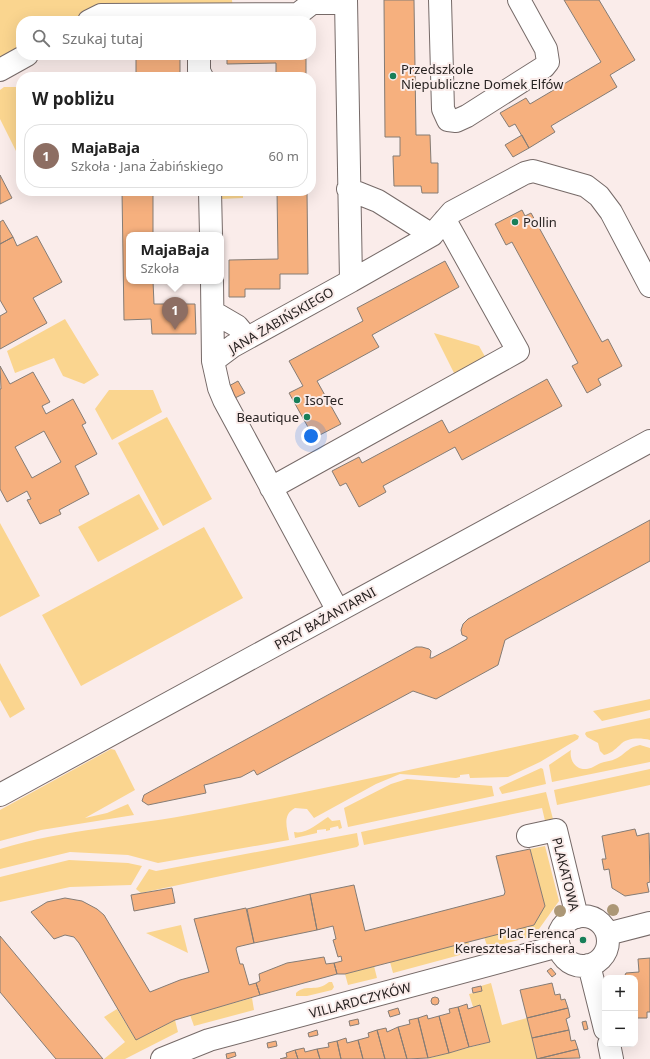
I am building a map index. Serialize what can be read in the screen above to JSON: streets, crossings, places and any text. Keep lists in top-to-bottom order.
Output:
{
  "streets": {
    "street": [
      "JANA ŻABIŃSKIEGO",
      "PRZY BAŻANTARNI",
      "PLAKATOWA",
      "VILLARDCZYKÓW"
    ]
  },
  "crossings": [
    ["PLAKATOWA", "VILLARDCZYKÓW"]
  ],
  "places": [
    "Przedszkole Niepubliczne Domek Elfów",
    "Pollin",
    "IsoTec",
    "Beautique",
    "Plac Ferenca Keresztesa-Fischera"
  ],
  "page": {
    "search": "Szukaj tutaj",
    "heading": "W pobliżu",
    "list": [
      {
        "mark": "1",
        "name": "MajaBaja",
        "note": "Szkoła · Jana Żabińskiego",
        "value": "60 m"
      }
    ],
    "popup": ["MajaBaja", "Szkoła"],
    "pins": "1",
    "map_buttons": ["+", "−"]
  }
}
